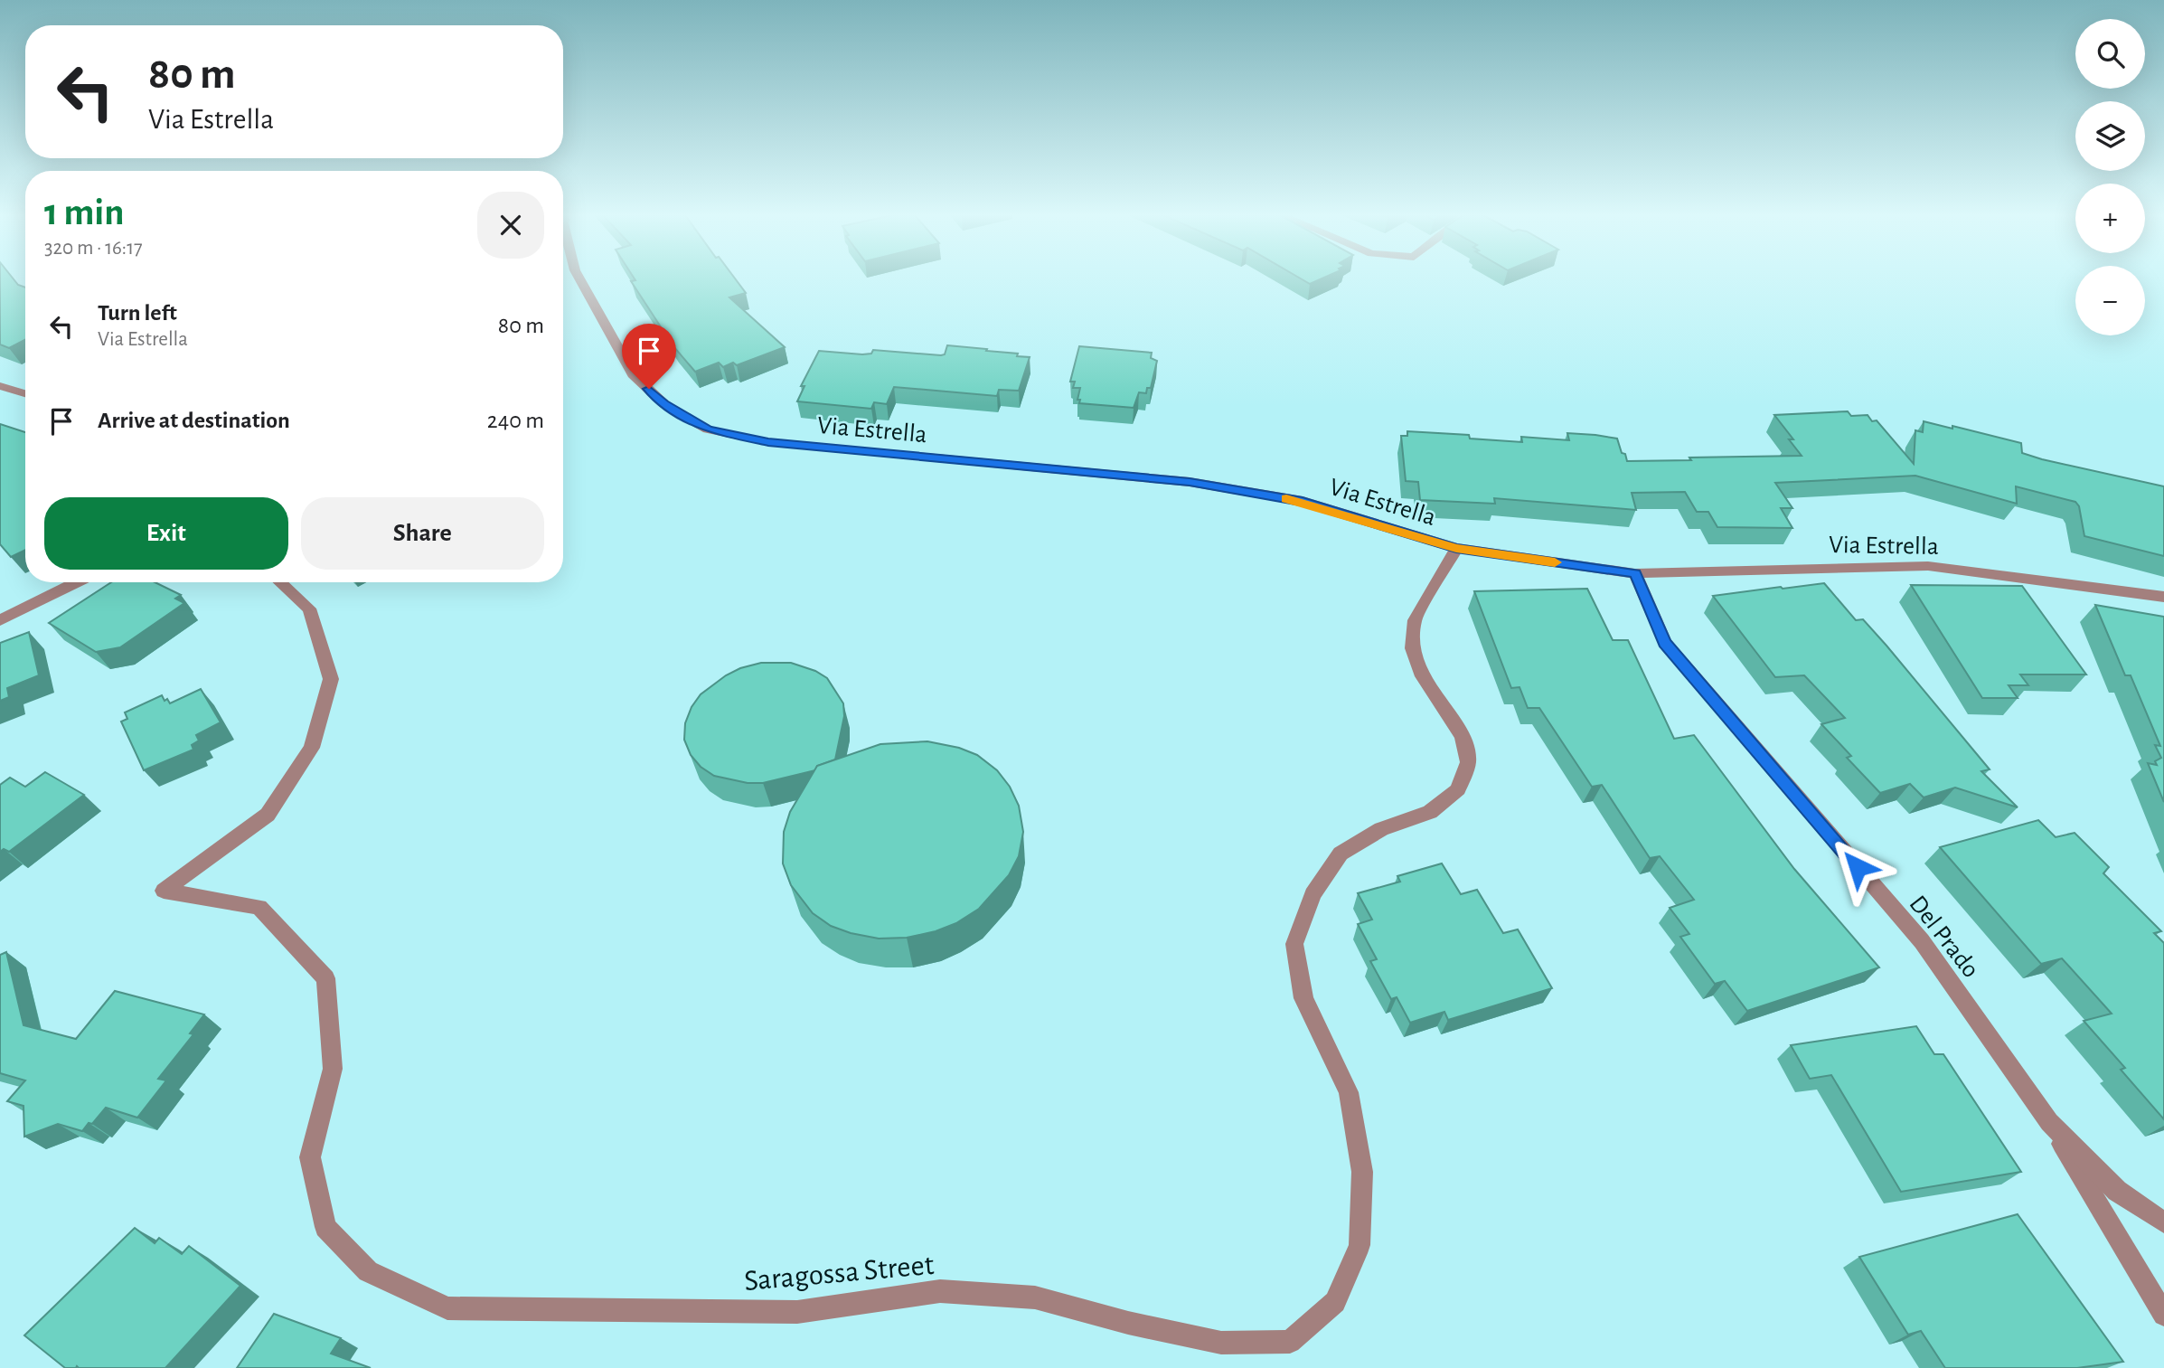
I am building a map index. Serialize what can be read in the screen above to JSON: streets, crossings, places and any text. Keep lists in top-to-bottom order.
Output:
{
  "streets": {
    "street": ["Via Estrella", "Del Prado", "Saragossa Street"]
  },
  "crossings": [
    ["Via Estrella", "Del Prado"],
    ["Via Estrella", "Saragossa Street"]
  ],
  "page": {
    "map_buttons": ["+", "−"],
    "turn": ["80 m", "Via Estrella"],
    "heading": ["1 min", "320 m · 16:17"],
    "list": [
      {
        "name": "Turn left",
        "note": "Via Estrella",
        "value": "80 m"
      },
      {
        "name": "Arrive at destination",
        "value": "240 m"
      }
    ],
    "buttons": ["Exit", "Share"]
  }
}
